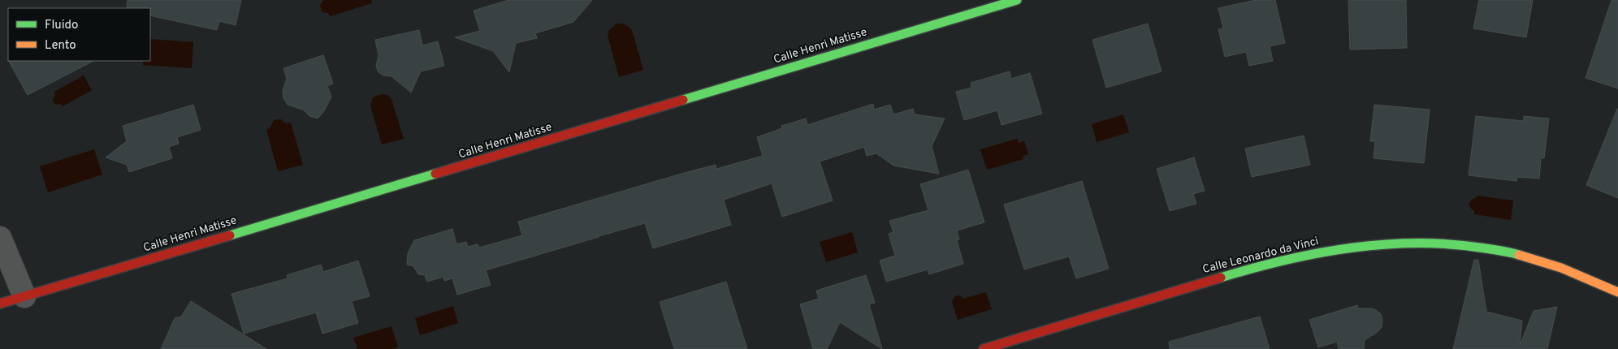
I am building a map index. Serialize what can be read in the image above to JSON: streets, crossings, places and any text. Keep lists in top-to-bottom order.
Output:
{
  "streets": {
    "street": ["Calle Henri Matisse", "Calle Leonardo da Vinci"]
  },
  "legend": ["Fluido", "Lento"]
}
